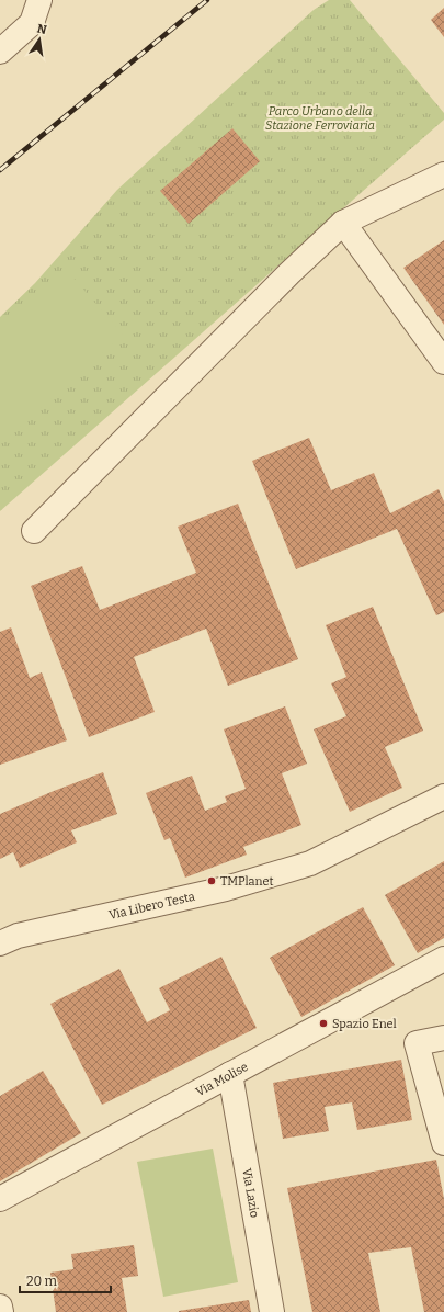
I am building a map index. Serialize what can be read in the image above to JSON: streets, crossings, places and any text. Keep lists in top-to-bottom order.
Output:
{
  "streets": {
    "street": ["Via Libero Testa", "Via Molise", "Via Lazio"]
  },
  "crossings": [
    ["Via Molise", "Via Lazio"]
  ],
  "parks": ["Parco Urbano della Stazione Ferroviaria"],
  "places": ["TMPlanet", "Spazio Enel"],
  "scale_bar": "20 m",
  "north": "top"
}
